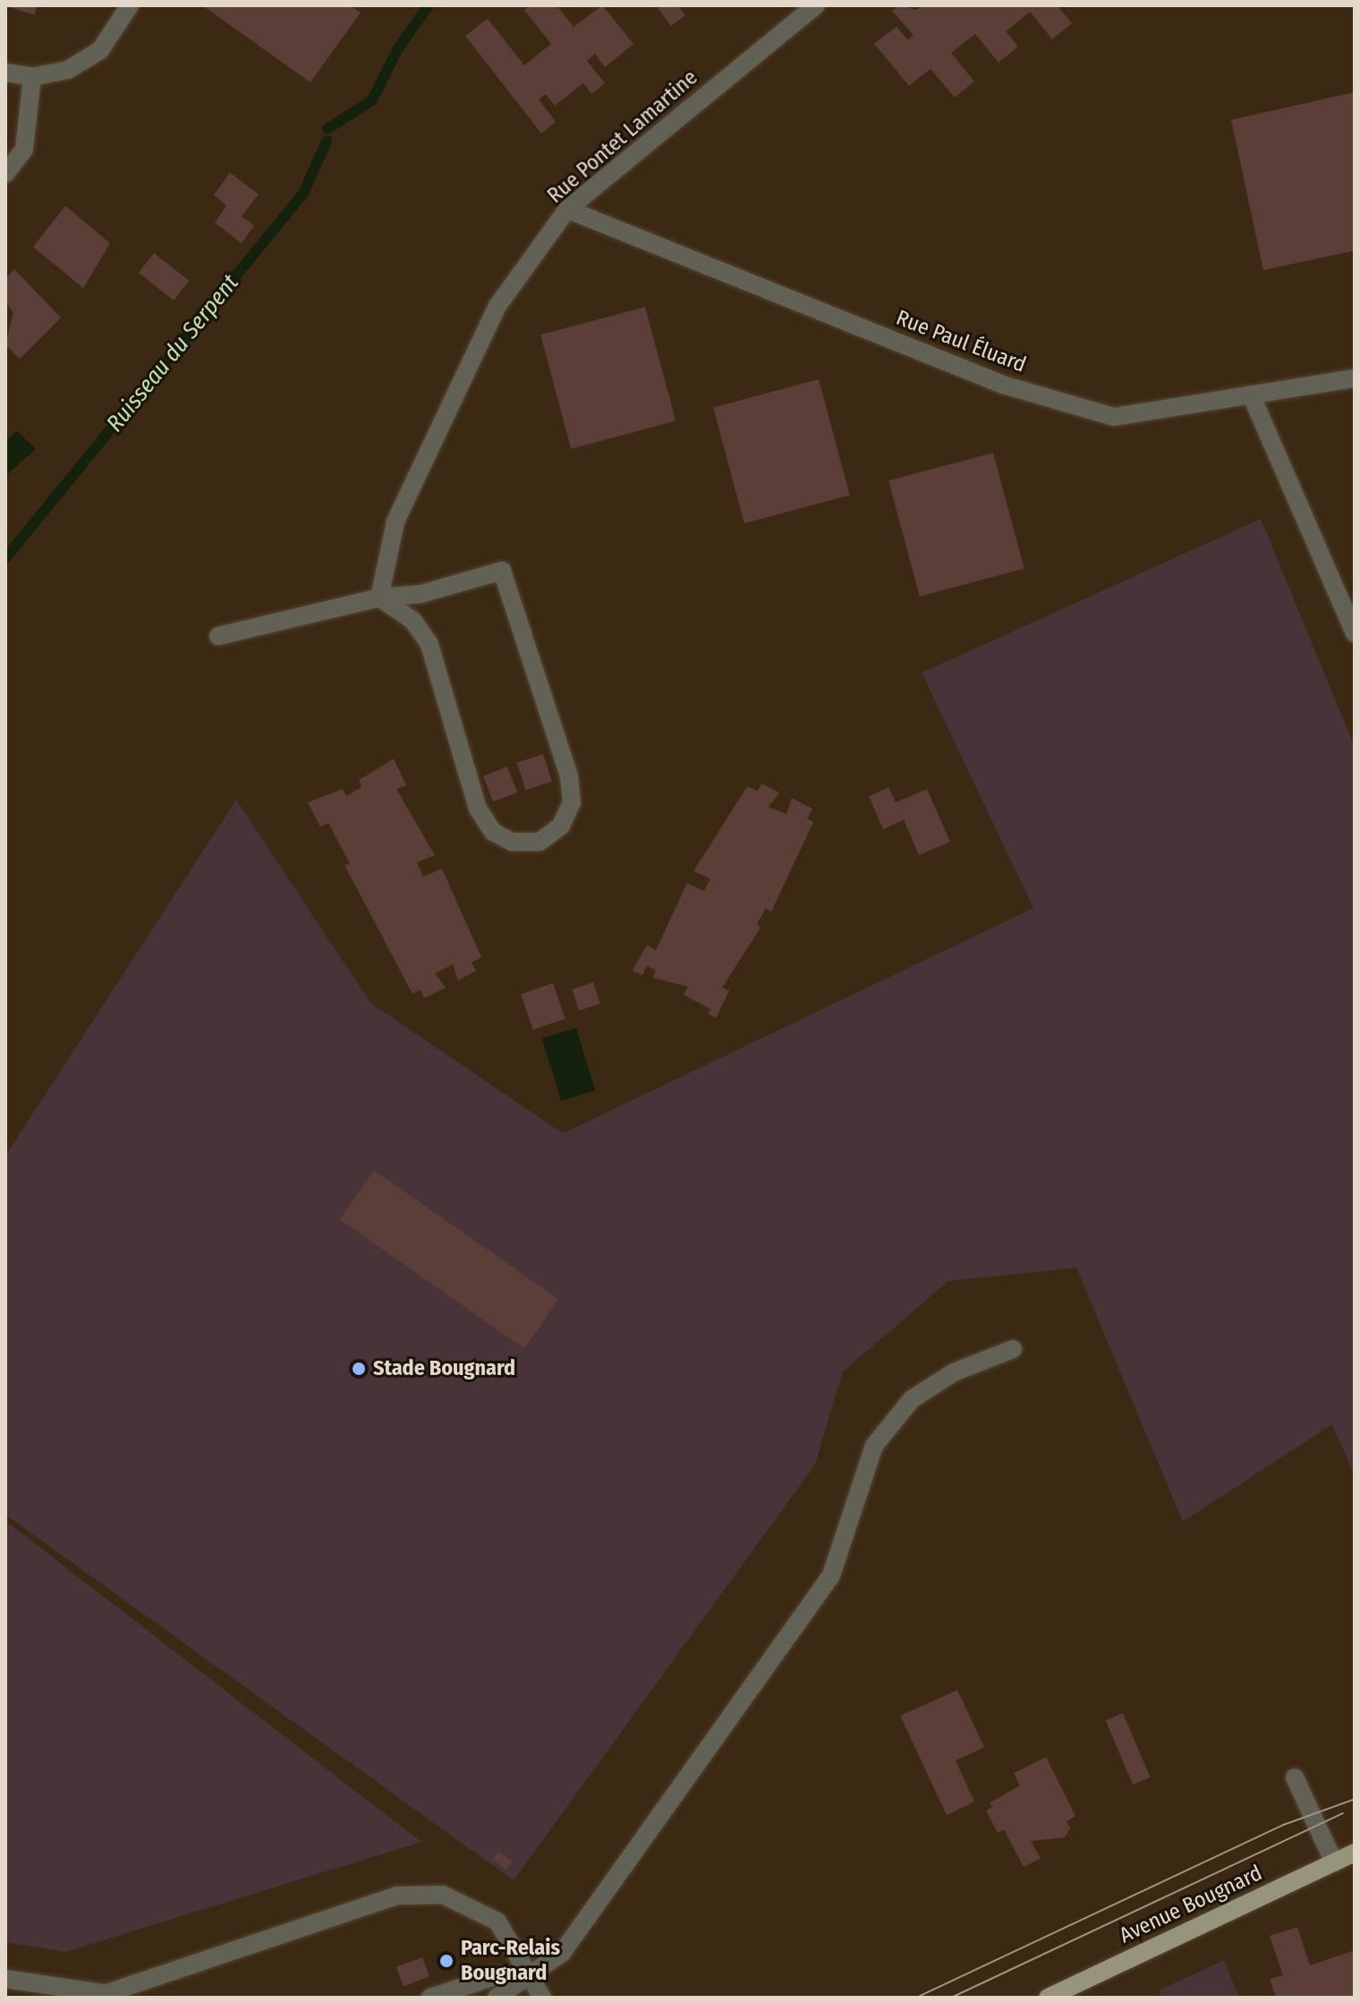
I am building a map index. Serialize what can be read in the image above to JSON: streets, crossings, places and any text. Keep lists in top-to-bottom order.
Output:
{
  "streets": {
    "main road": ["Avenue Bougnard"],
    "street": ["Rue Pontet Lamartine", "Rue Paul Éluard"]
  },
  "crossings": [
    ["Rue Pontet Lamartine", "Rue Paul Éluard"]
  ],
  "water": ["Ruisseau du Serpent"],
  "places": ["Stade Bougnard", "Parc-Relais Bougnard"]
}
